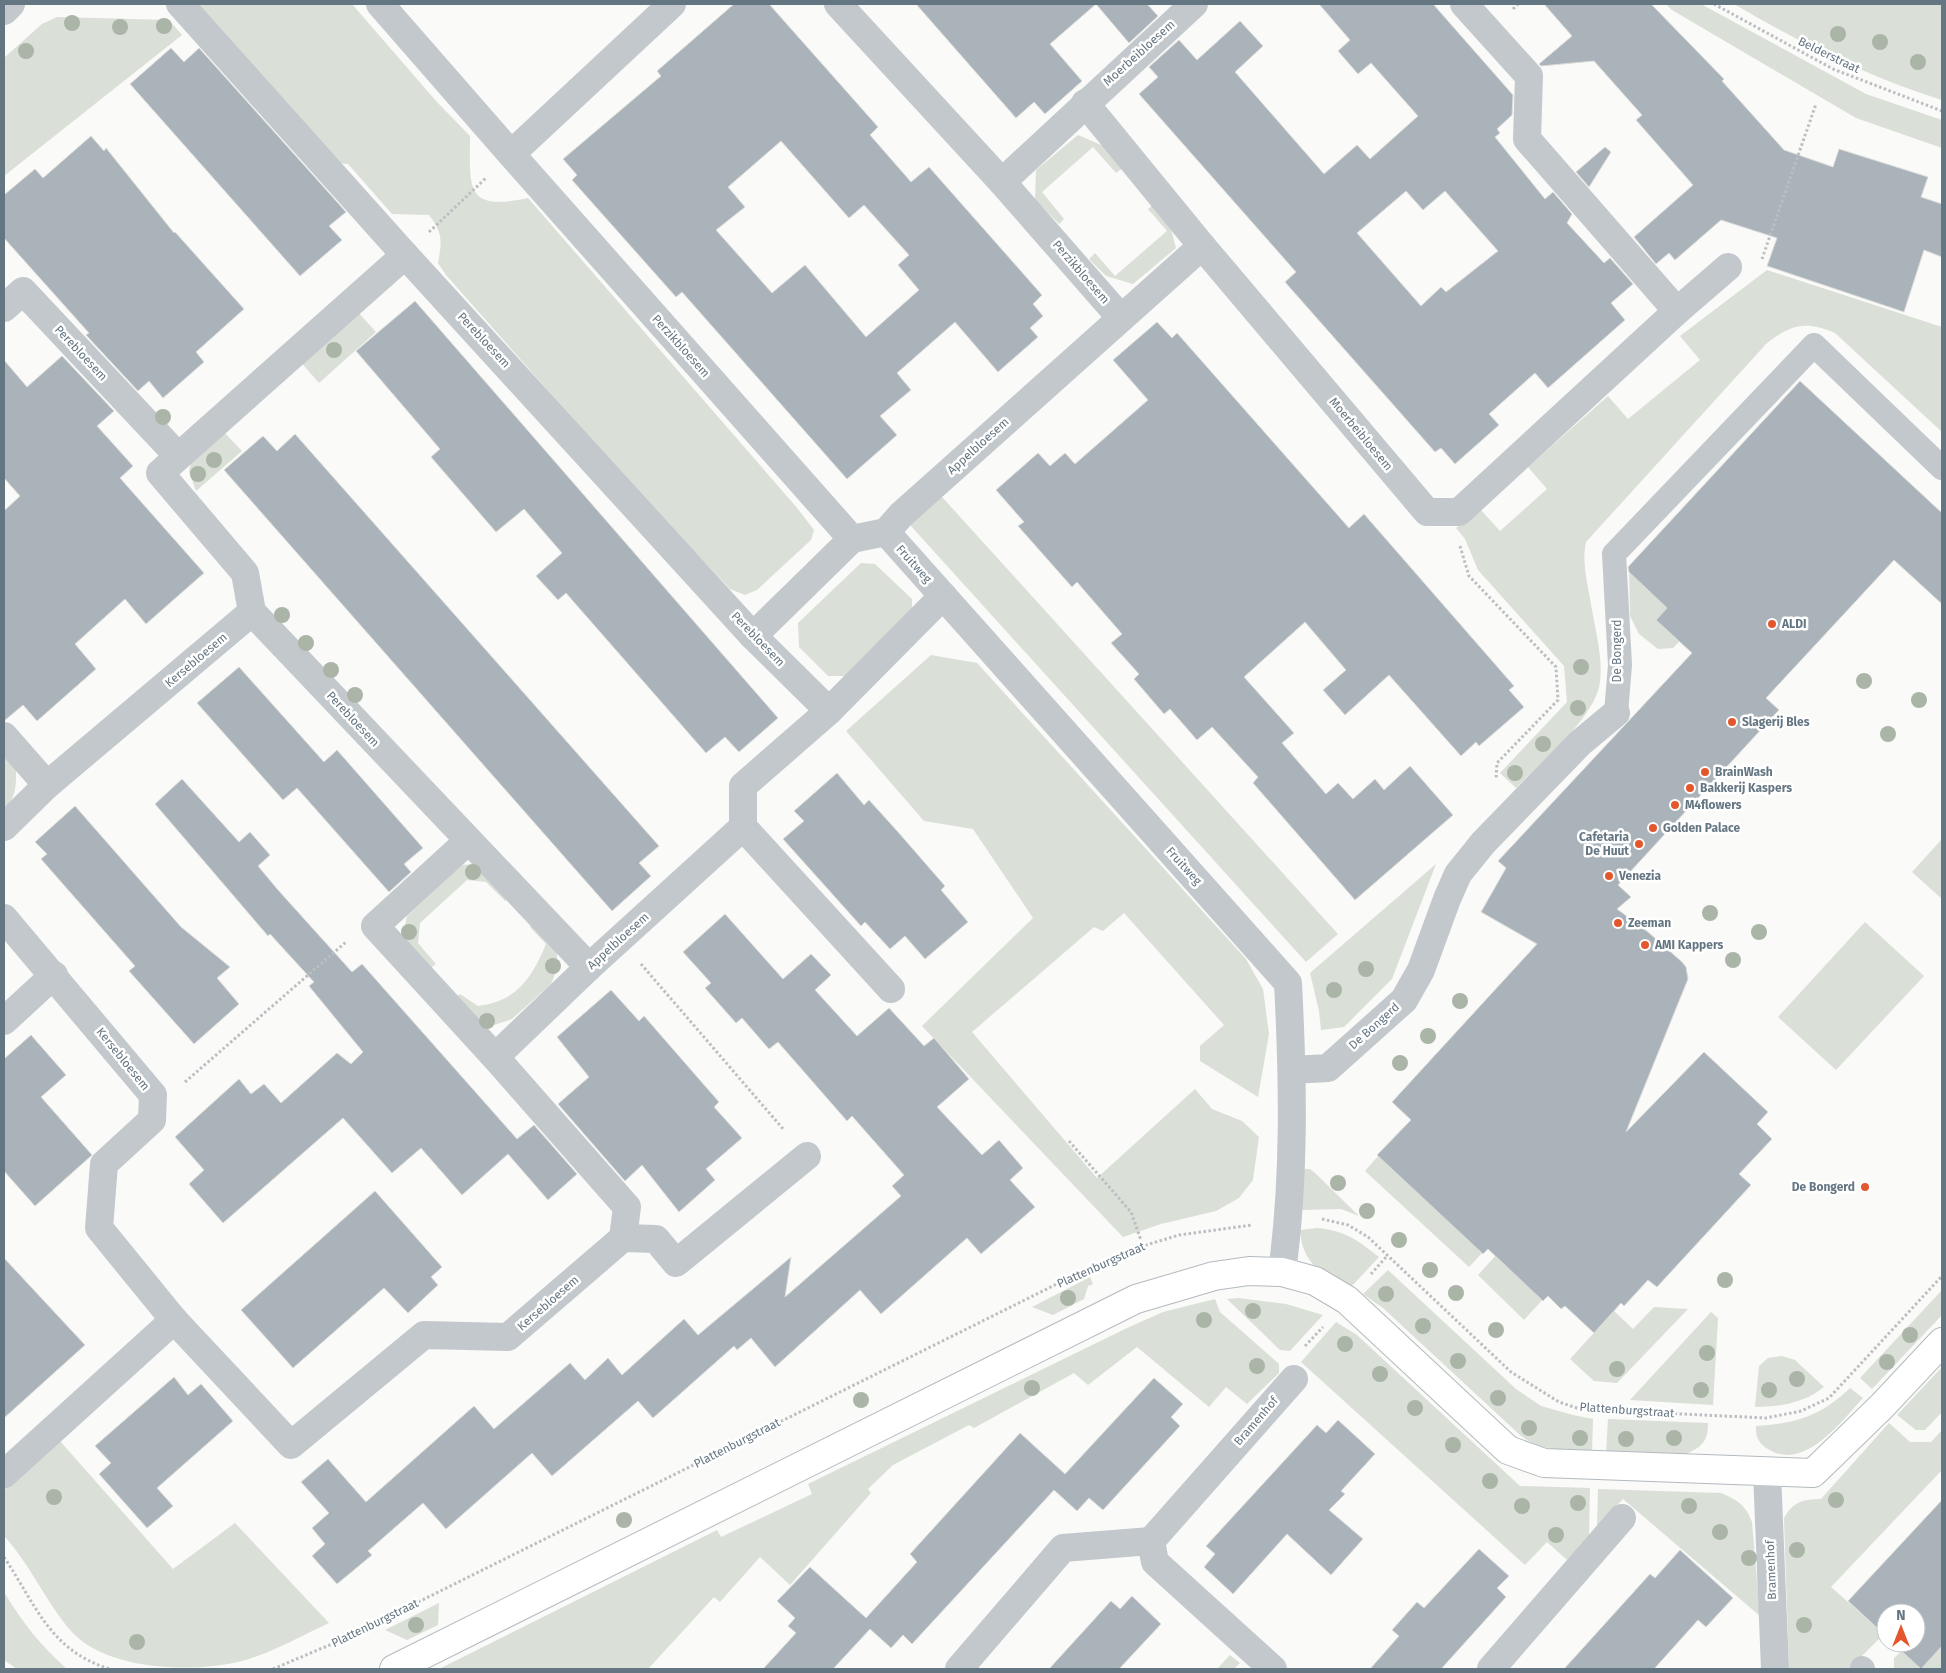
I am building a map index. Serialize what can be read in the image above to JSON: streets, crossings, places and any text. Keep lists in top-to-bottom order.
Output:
{
  "streets": {
    "street": [
      "Moerbeibloesem",
      "Perzikbloesem",
      "Perebloesem",
      "Appelbloesem",
      "Fruitweg",
      "De Bongerd",
      "Kersebloesem",
      "Bramenhof"
    ],
    "path": ["Belderstraat", "Plattenburgstraat"]
  },
  "crossings": [
    ["Moerbeibloesem", "Perzikbloesem"],
    ["Moerbeibloesem", "Appelbloesem"],
    ["Perzikbloesem", "Appelbloesem"],
    ["Perebloesem", "Appelbloesem"],
    ["Perebloesem", "Kersebloesem"],
    ["Appelbloesem", "Fruitweg"],
    ["Fruitweg", "De Bongerd"],
    ["Fruitweg", "Plattenburgstraat"]
  ],
  "places": [
    "ALDI",
    "Slagerij Bles",
    "BrainWash",
    "Bakkerij Kaspers",
    "M4flowers",
    "Golden Palace",
    "Cafetaria De Huut",
    "Venezia",
    "Zeeman",
    "AMI Kappers",
    "De Bongerd"
  ],
  "north": "top"
}
